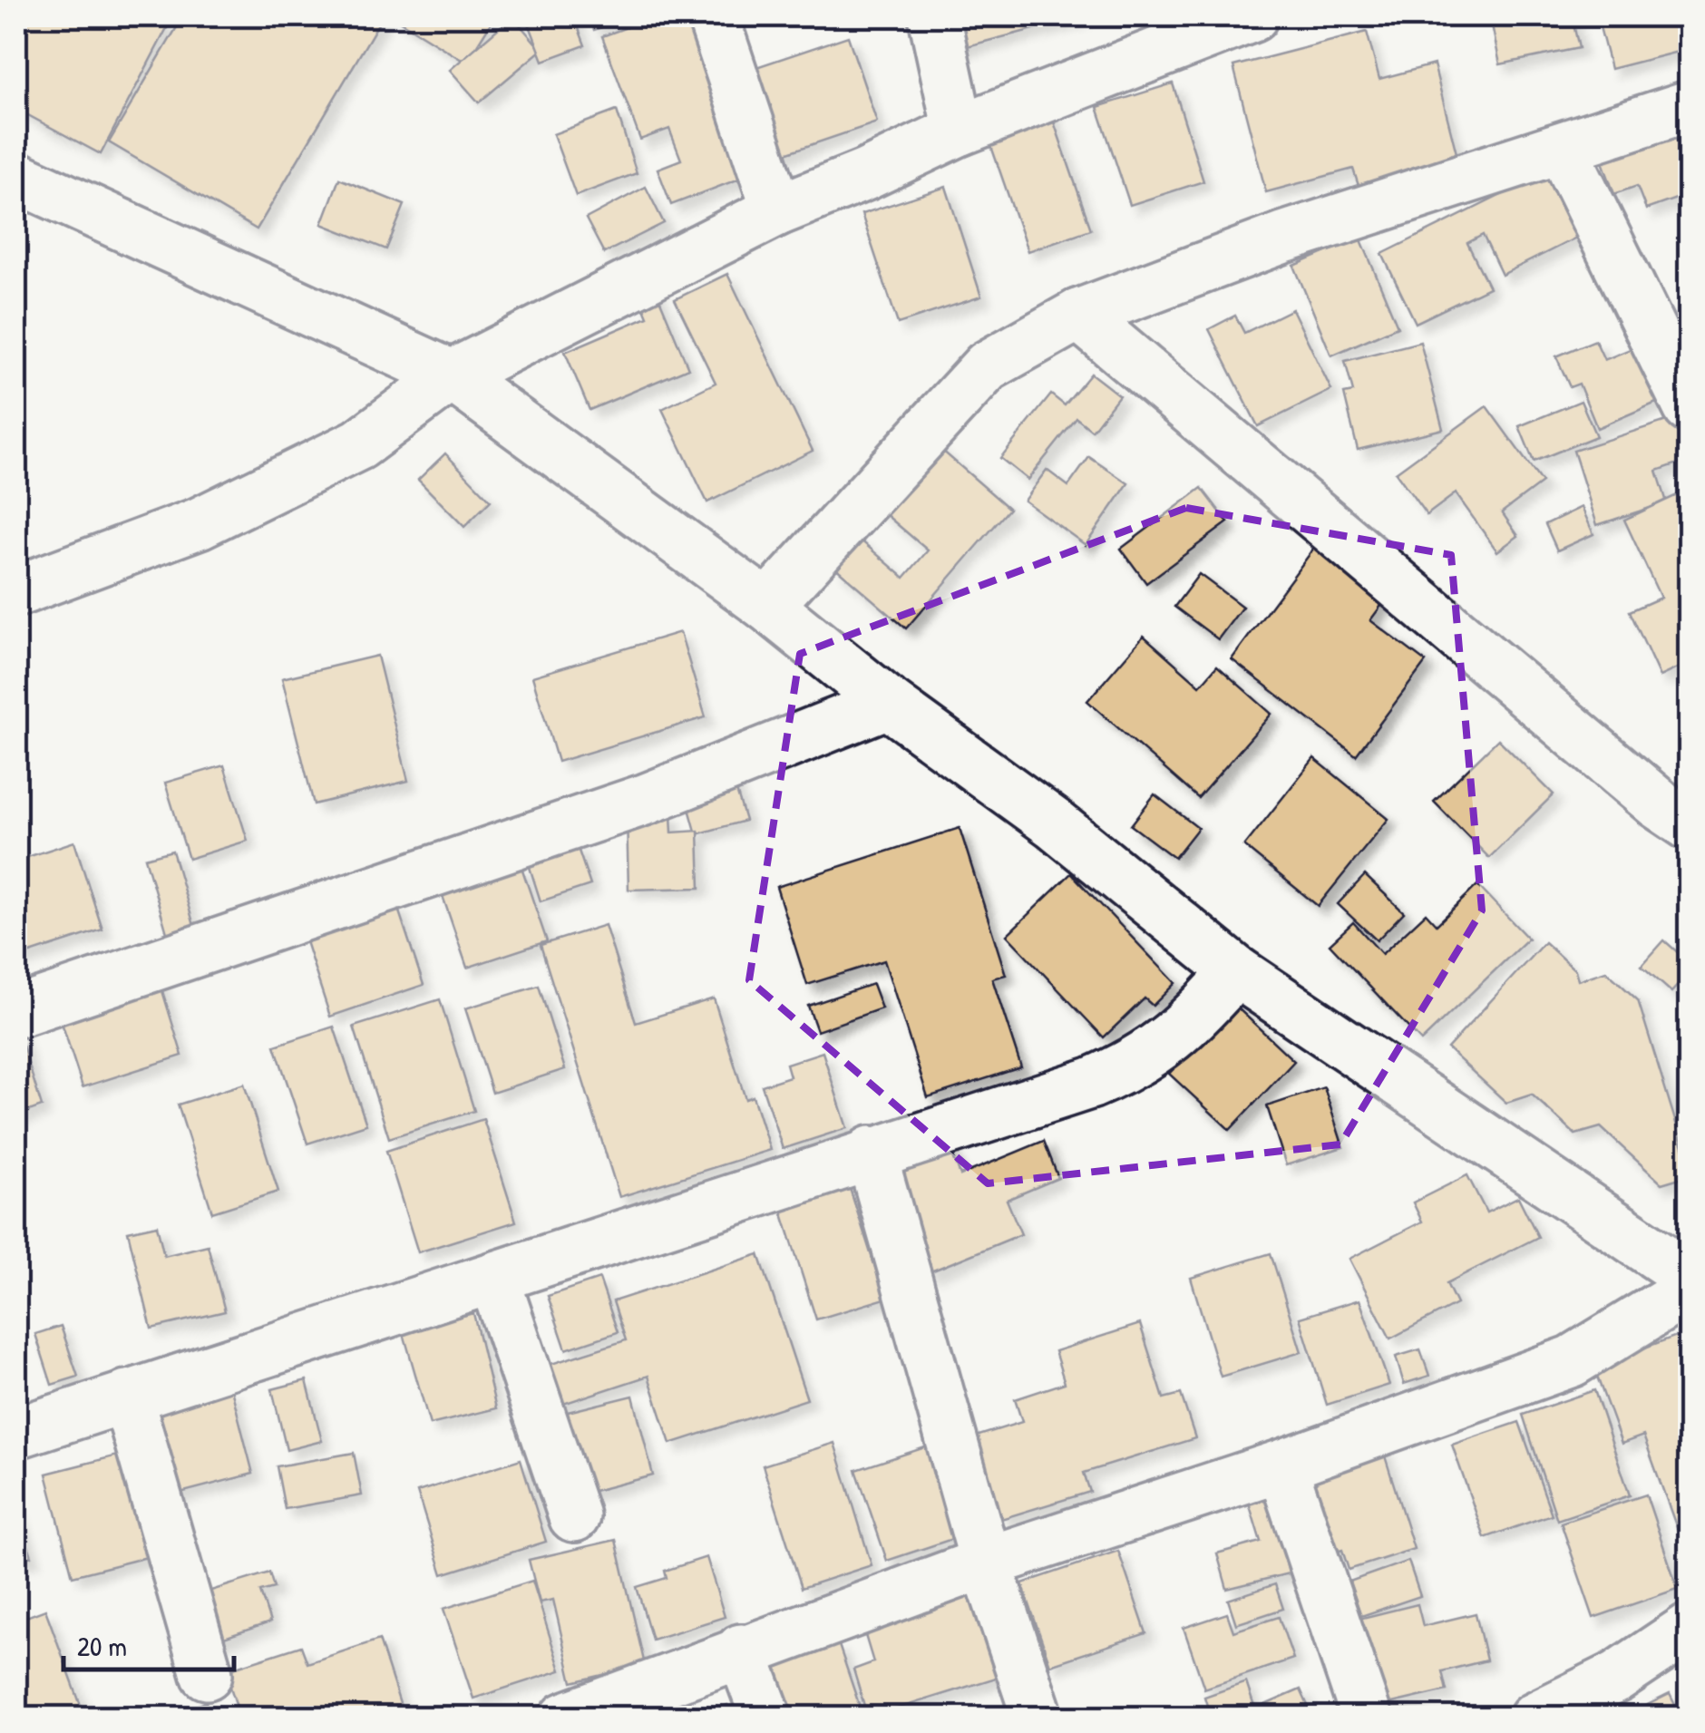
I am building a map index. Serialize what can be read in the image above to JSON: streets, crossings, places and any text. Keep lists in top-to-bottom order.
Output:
{
  "scale_bar": "20 m"
}
